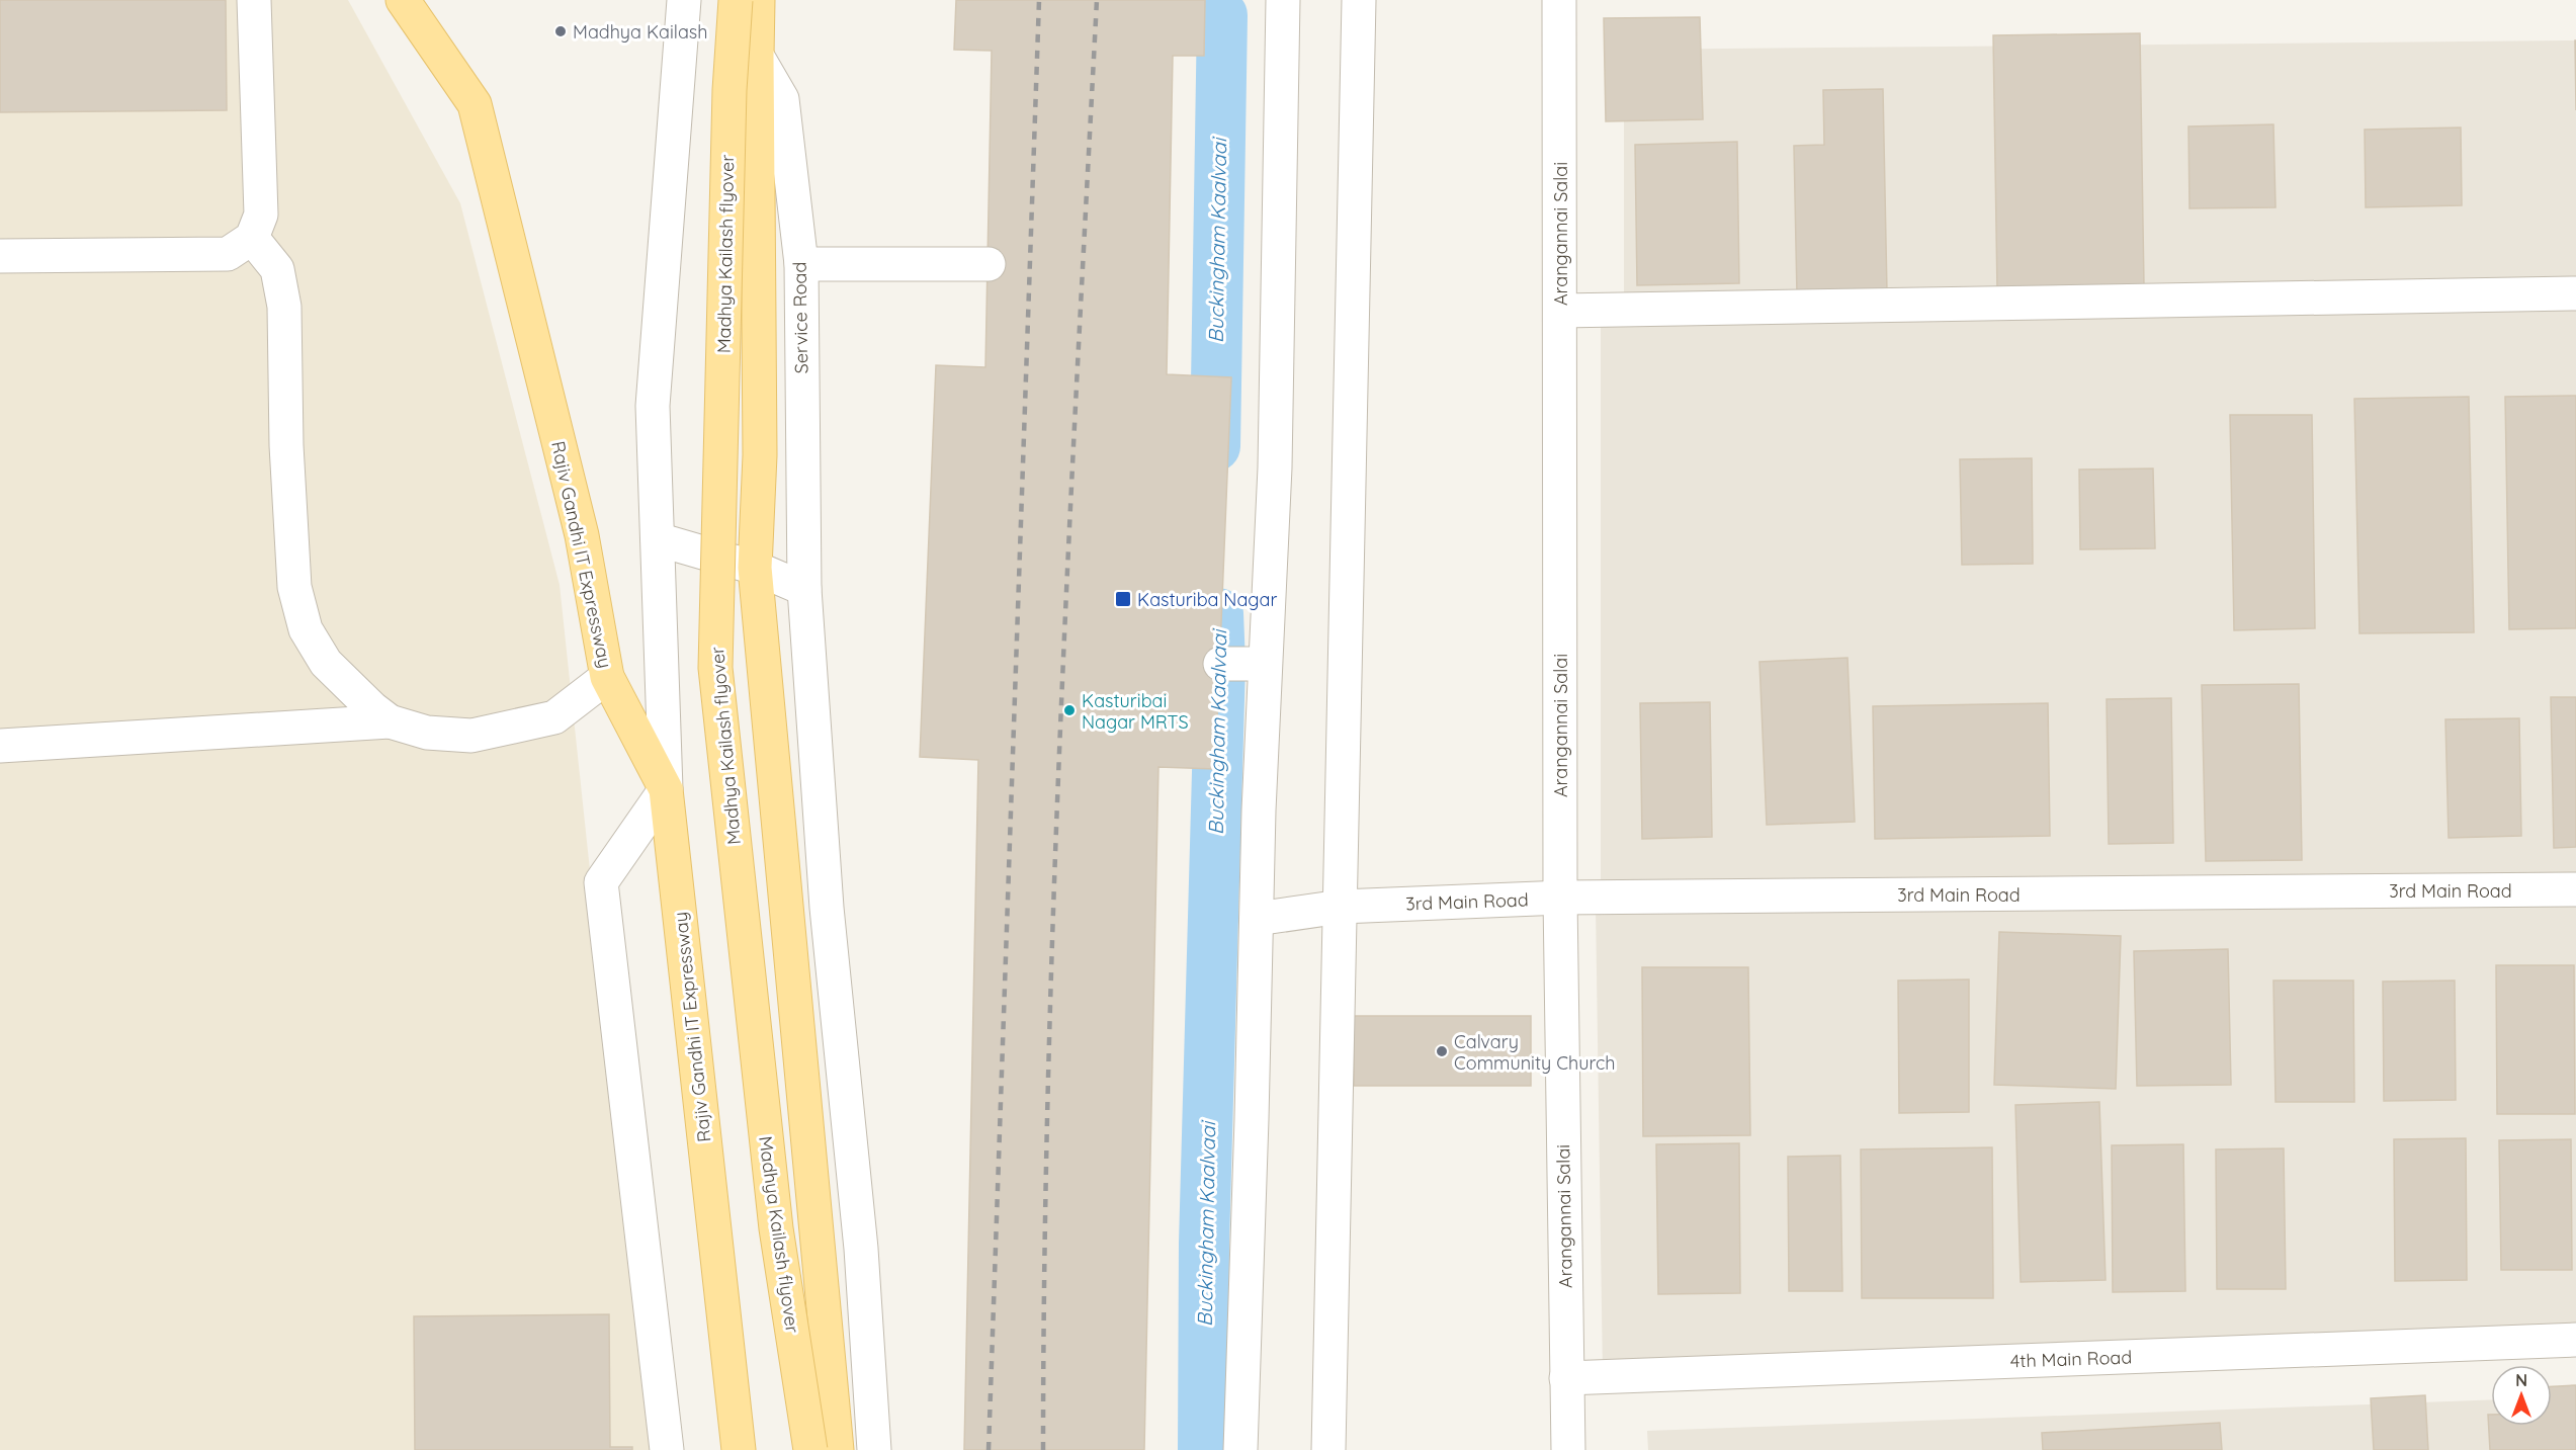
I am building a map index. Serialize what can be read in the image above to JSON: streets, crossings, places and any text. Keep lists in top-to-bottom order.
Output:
{
  "streets": {
    "main road": ["Madhya Kailash flyover", "Rajiv Gandhi IT Expressway"],
    "street": [
      "Arangannai Salai",
      "Service Road",
      "3rd Main Road",
      "4th Main Road"
    ]
  },
  "crossings": [
    ["Arangannai Salai", "3rd Main Road"],
    ["Arangannai Salai", "4th Main Road"]
  ],
  "water": ["Buckingham Kaalvaai"],
  "places": {
    "other": ["Madhya Kailash", "Kasturibai Nagar MRTS", "Calvary Community Church"],
    "transit": ["Kasturiba Nagar"]
  },
  "north": "top"
}
